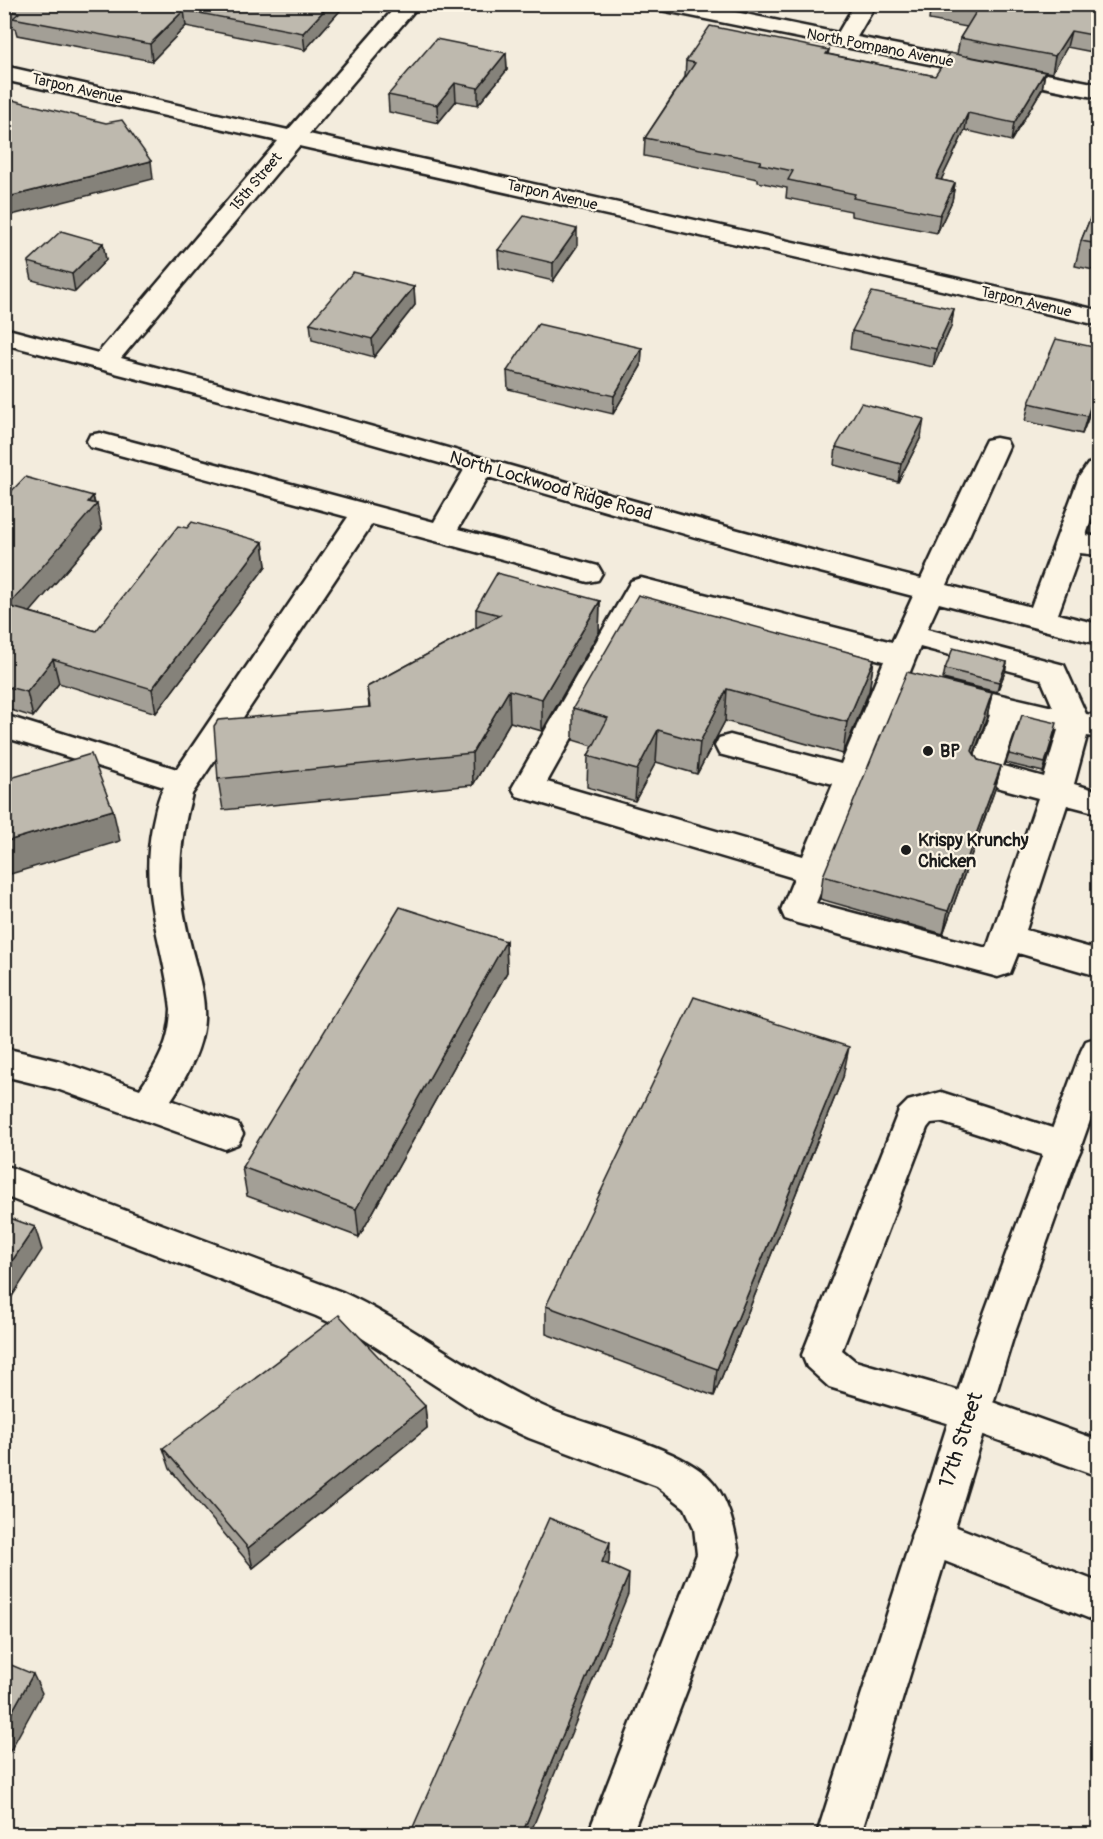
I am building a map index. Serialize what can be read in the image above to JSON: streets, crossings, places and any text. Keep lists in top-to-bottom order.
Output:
{
  "streets": {
    "street": [
      "North Pompano Avenue",
      "Tarpon Avenue",
      "15th Street",
      "North Lockwood Ridge Road",
      "17th Street"
    ]
  },
  "crossings": [
    ["Tarpon Avenue", "15th Street"],
    ["15th Street", "North Lockwood Ridge Road"]
  ],
  "places": ["BP", "Krispy Krunchy Chicken"]
}
